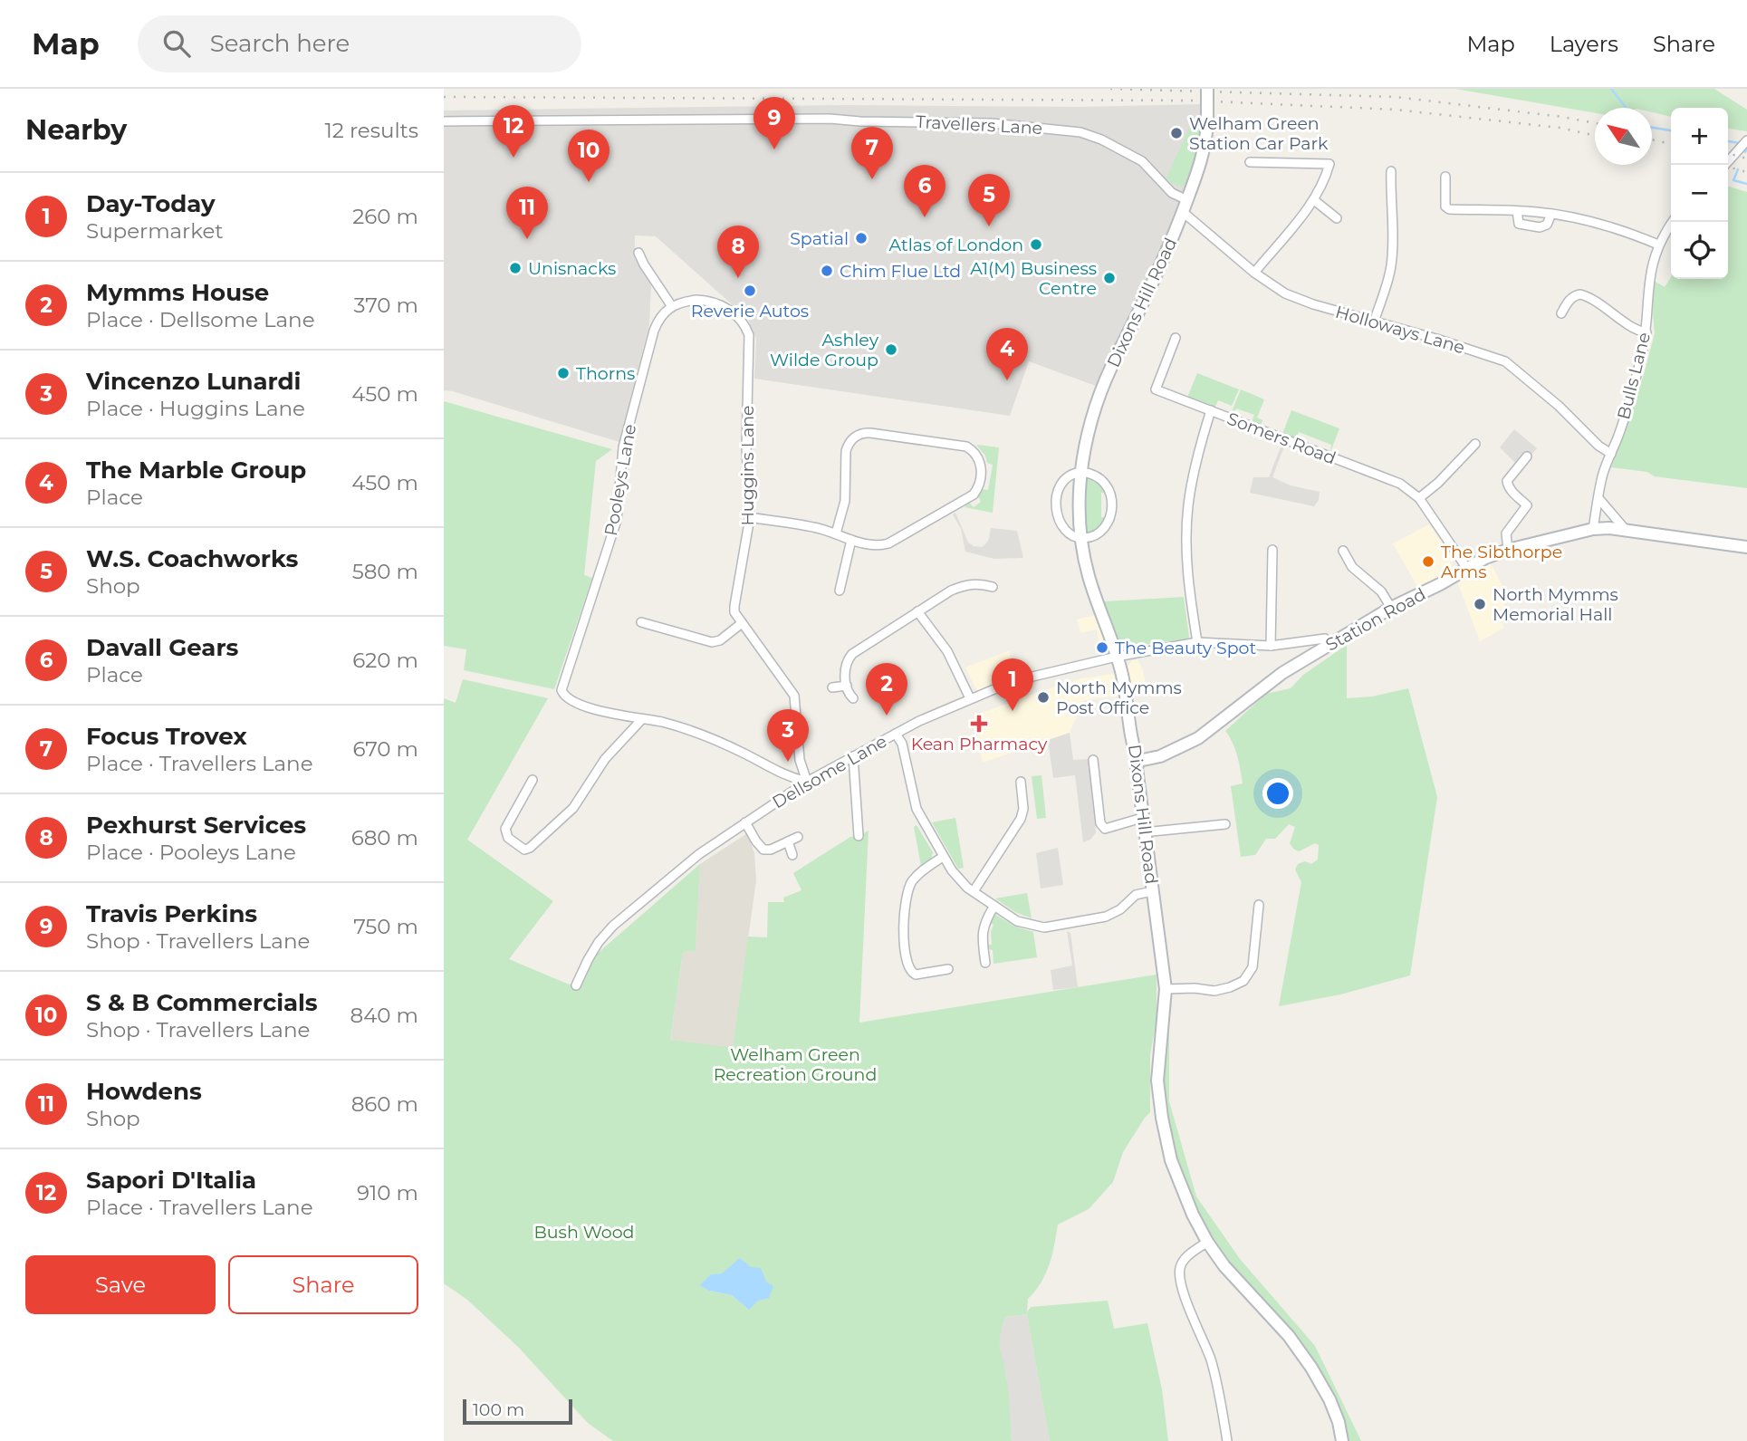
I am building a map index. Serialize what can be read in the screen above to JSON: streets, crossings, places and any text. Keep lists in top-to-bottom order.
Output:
{
  "streets": {
    "street": [
      "Travellers Lane",
      "Dixons Hill Road",
      "Holloways Lane",
      "Bulls Lane",
      "Somers Road",
      "Huggins Lane",
      "Pooleys Lane",
      "Station Road",
      "Dellsome Lane"
    ]
  },
  "crossings": [
    ["Travellers Lane", "Dixons Hill Road"],
    ["Dixons Hill Road", "Holloways Lane"],
    ["Dixons Hill Road", "Station Road"],
    ["Dixons Hill Road", "Dellsome Lane"],
    ["Holloways Lane", "Bulls Lane"],
    ["Bulls Lane", "Station Road"],
    ["Somers Road", "Station Road"],
    ["Somers Road", "Dellsome Lane"],
    ["Huggins Lane", "Pooleys Lane"],
    ["Huggins Lane", "Dellsome Lane"],
    ["Station Road", "Dellsome Lane"]
  ],
  "parks": ["Welham Green Recreation Ground", "Bush Wood"],
  "places": {
    "other": [
      "Welham Green Station Car Park",
      "Spatial",
      "Atlas of London",
      "Unisnacks",
      "Chim Flue Ltd",
      "A1(M) Business Centre",
      "Reverie Autos",
      "Ashley Wilde Group",
      "Thorns",
      "The Sibthorpe Arms",
      "North Mymms Memorial Hall",
      "The Beauty Spot",
      "North Mymms Post Office"
    ],
    "health": ["Kean Pharmacy"]
  },
  "scale_bar": "100 m",
  "north": "top left",
  "page": {
    "header": "Map",
    "search": "Search here",
    "nav": ["Map", "Layers", "Share"],
    "heading": ["Nearby", "12 results"],
    "pins": [
      "9",
      "12",
      "7",
      "10",
      "6",
      "5",
      "11",
      "8",
      "4",
      "1",
      "2",
      "3"
    ],
    "map_buttons": ["+", "−"],
    "list": [
      {
        "mark": "1",
        "name": "Day-Today",
        "note": "Supermarket",
        "value": "260 m"
      },
      {
        "mark": "2",
        "name": "Mymms House",
        "note": "Place · Dellsome Lane",
        "value": "370 m"
      },
      {
        "mark": "3",
        "name": "Vincenzo Lunardi",
        "note": "Place · Huggins Lane",
        "value": "450 m"
      },
      {
        "mark": "4",
        "name": "The Marble Group",
        "note": "Place",
        "value": "450 m"
      },
      {
        "mark": "5",
        "name": "W.S. Coachworks",
        "note": "Shop",
        "value": "580 m"
      },
      {
        "mark": "6",
        "name": "Davall Gears",
        "note": "Place",
        "value": "620 m"
      },
      {
        "mark": "7",
        "name": "Focus Trovex",
        "note": "Place · Travellers Lane",
        "value": "670 m"
      },
      {
        "mark": "8",
        "name": "Pexhurst Services",
        "note": "Place · Pooleys Lane",
        "value": "680 m"
      },
      {
        "mark": "9",
        "name": "Travis Perkins",
        "note": "Shop · Travellers Lane",
        "value": "750 m"
      },
      {
        "mark": "10",
        "name": "S & B Commercials",
        "note": "Shop · Travellers Lane",
        "value": "840 m"
      },
      {
        "mark": "11",
        "name": "Howdens",
        "note": "Shop",
        "value": "860 m"
      },
      {
        "mark": "12",
        "name": "Sapori D'Italia",
        "note": "Place · Travellers Lane",
        "value": "910 m"
      }
    ],
    "buttons": ["Save", "Share"],
    "scale": "100 m"
  }
}
